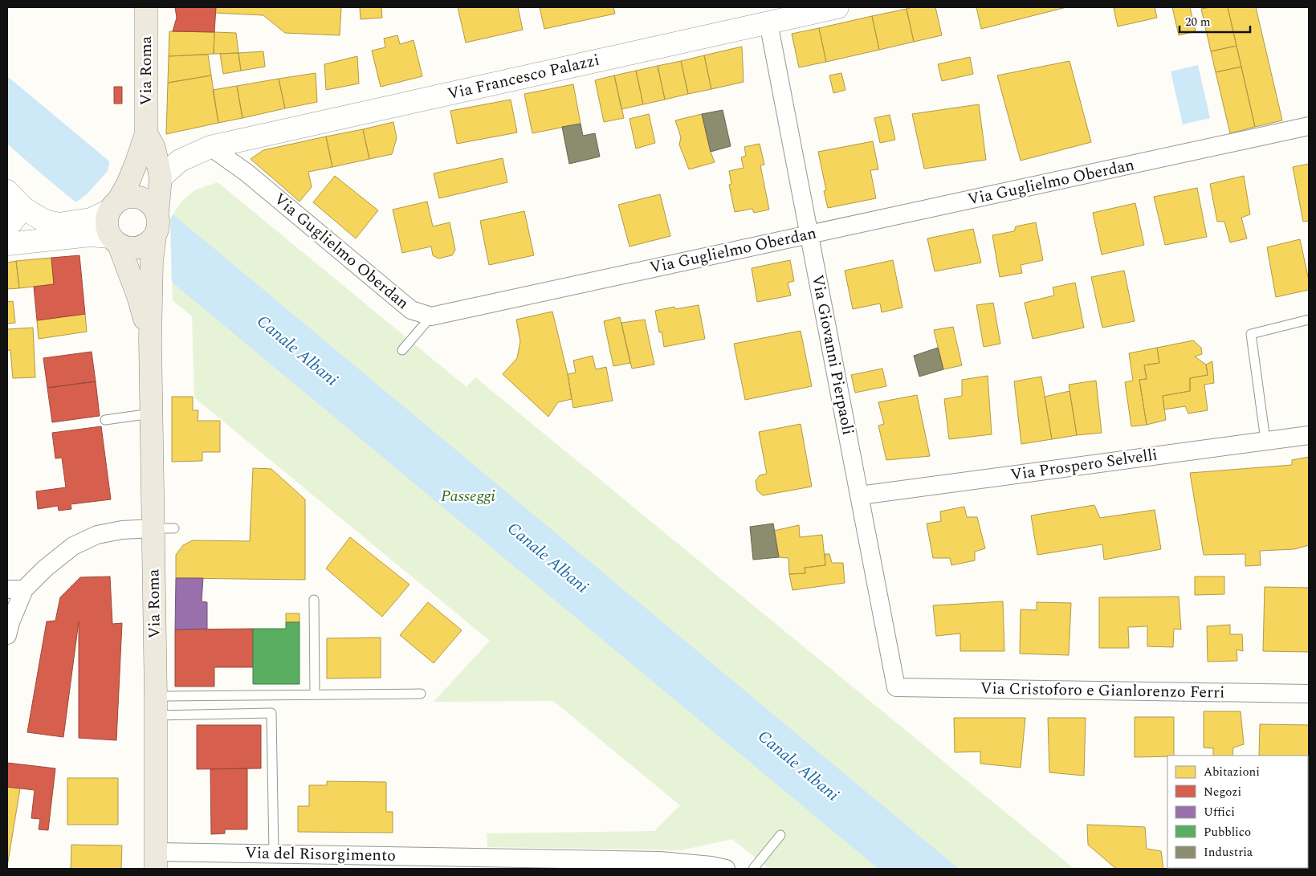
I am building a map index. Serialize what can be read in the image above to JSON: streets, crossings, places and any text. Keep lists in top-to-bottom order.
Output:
{
  "streets": {
    "main road": ["Via Roma"],
    "street": [
      "Via Francesco Palazzi",
      "Via Guglielmo Oberdan",
      "Via Giovanni Pierpaoli",
      "Via Prospero Selvelli",
      "Via Cristoforo e Gianlorenzo Ferri",
      "Via del Risorgimento"
    ]
  },
  "crossings": [
    ["Via Roma", "Via Francesco Palazzi"],
    ["Via Roma", "Via del Risorgimento"],
    ["Via Francesco Palazzi", "Via Guglielmo Oberdan"],
    ["Via Francesco Palazzi", "Via Giovanni Pierpaoli"],
    ["Via Guglielmo Oberdan", "Via Giovanni Pierpaoli"],
    ["Via Giovanni Pierpaoli", "Via Prospero Selvelli"],
    ["Via Giovanni Pierpaoli", "Via Cristoforo e Gianlorenzo Ferri"]
  ],
  "water": ["Canale Albani"],
  "parks": ["Passeggi"],
  "legend": [
    "Abitazioni",
    "Negozi",
    "Uffici",
    "Pubblico",
    "Industria"
  ],
  "scale_bar": "20 m"
}
